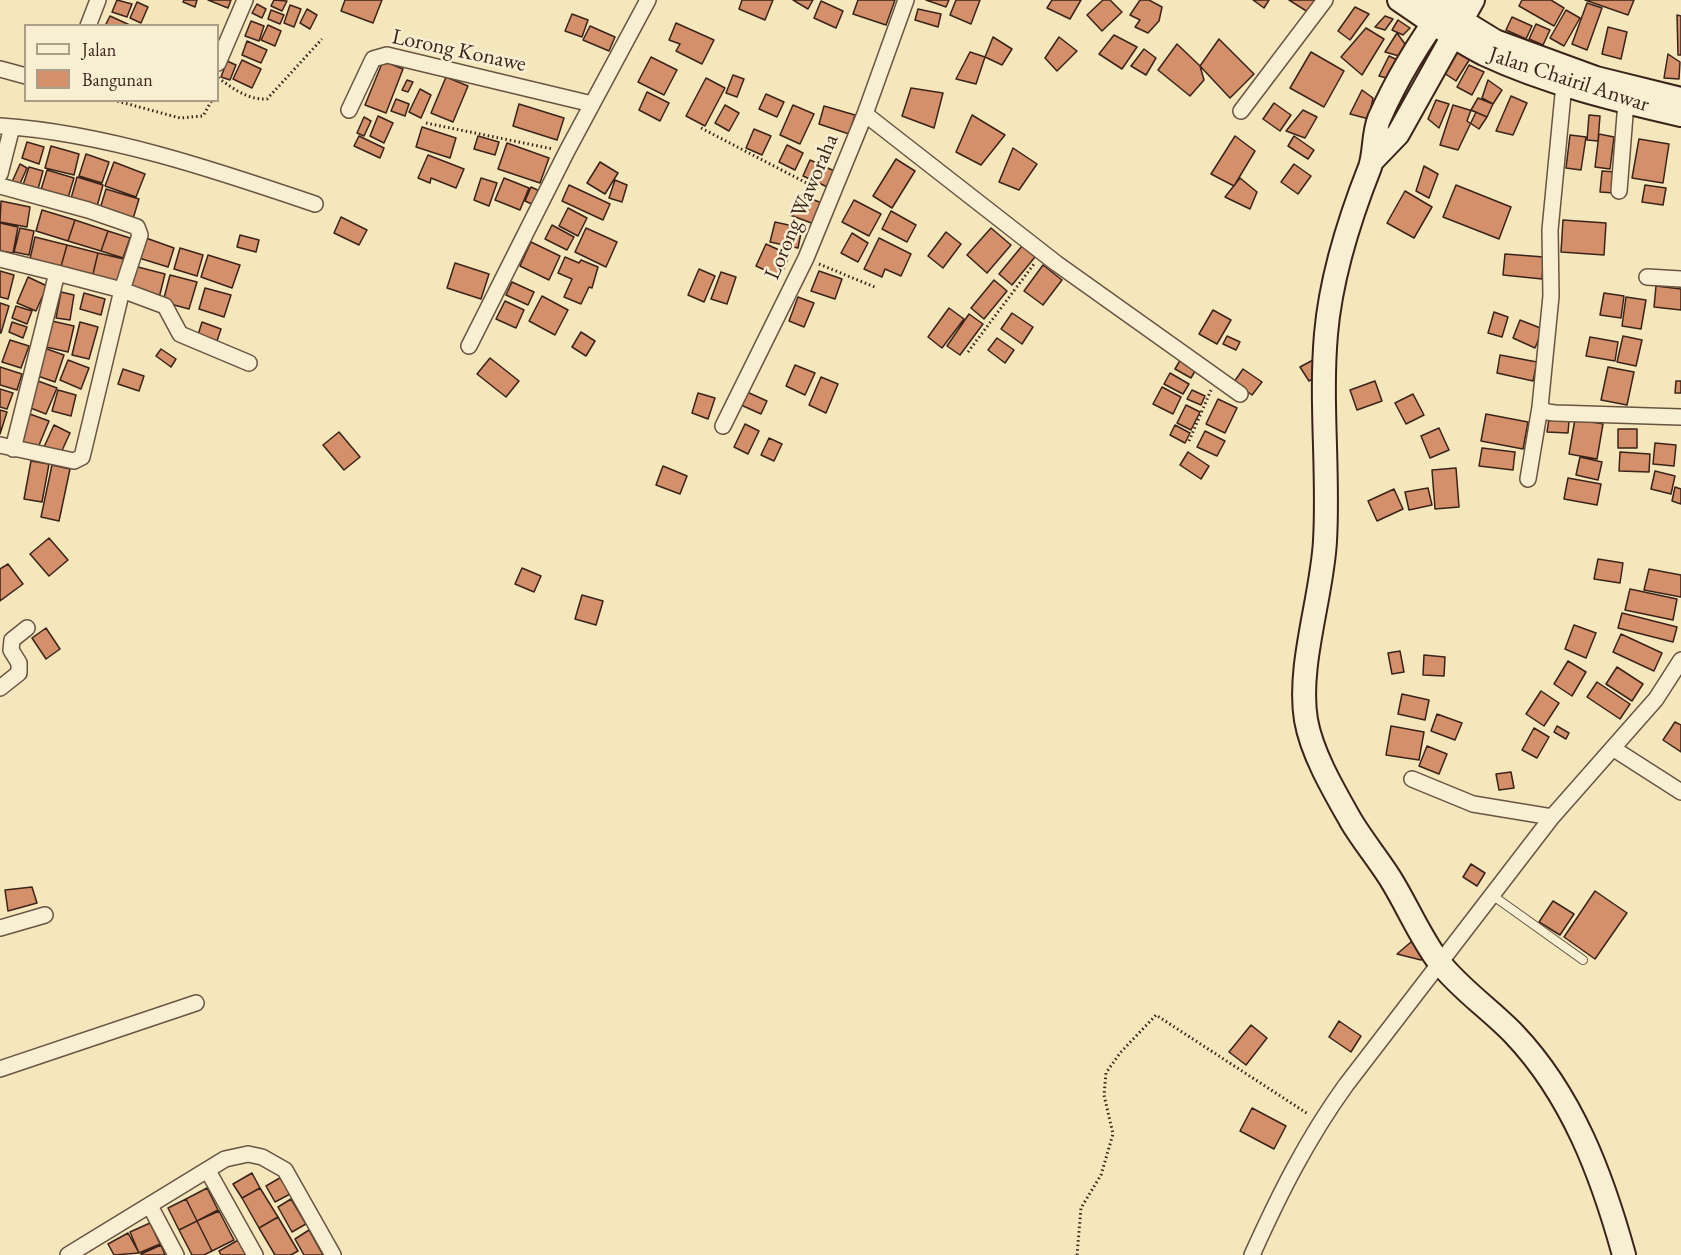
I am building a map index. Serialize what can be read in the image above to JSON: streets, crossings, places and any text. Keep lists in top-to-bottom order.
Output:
{
  "streets": {
    "main road": ["Jalan Chairil Anwar"],
    "street": ["Lorong Konawe", "Lorong Waworaha"]
  },
  "legend": ["Jalan", "Bangunan"]
}
